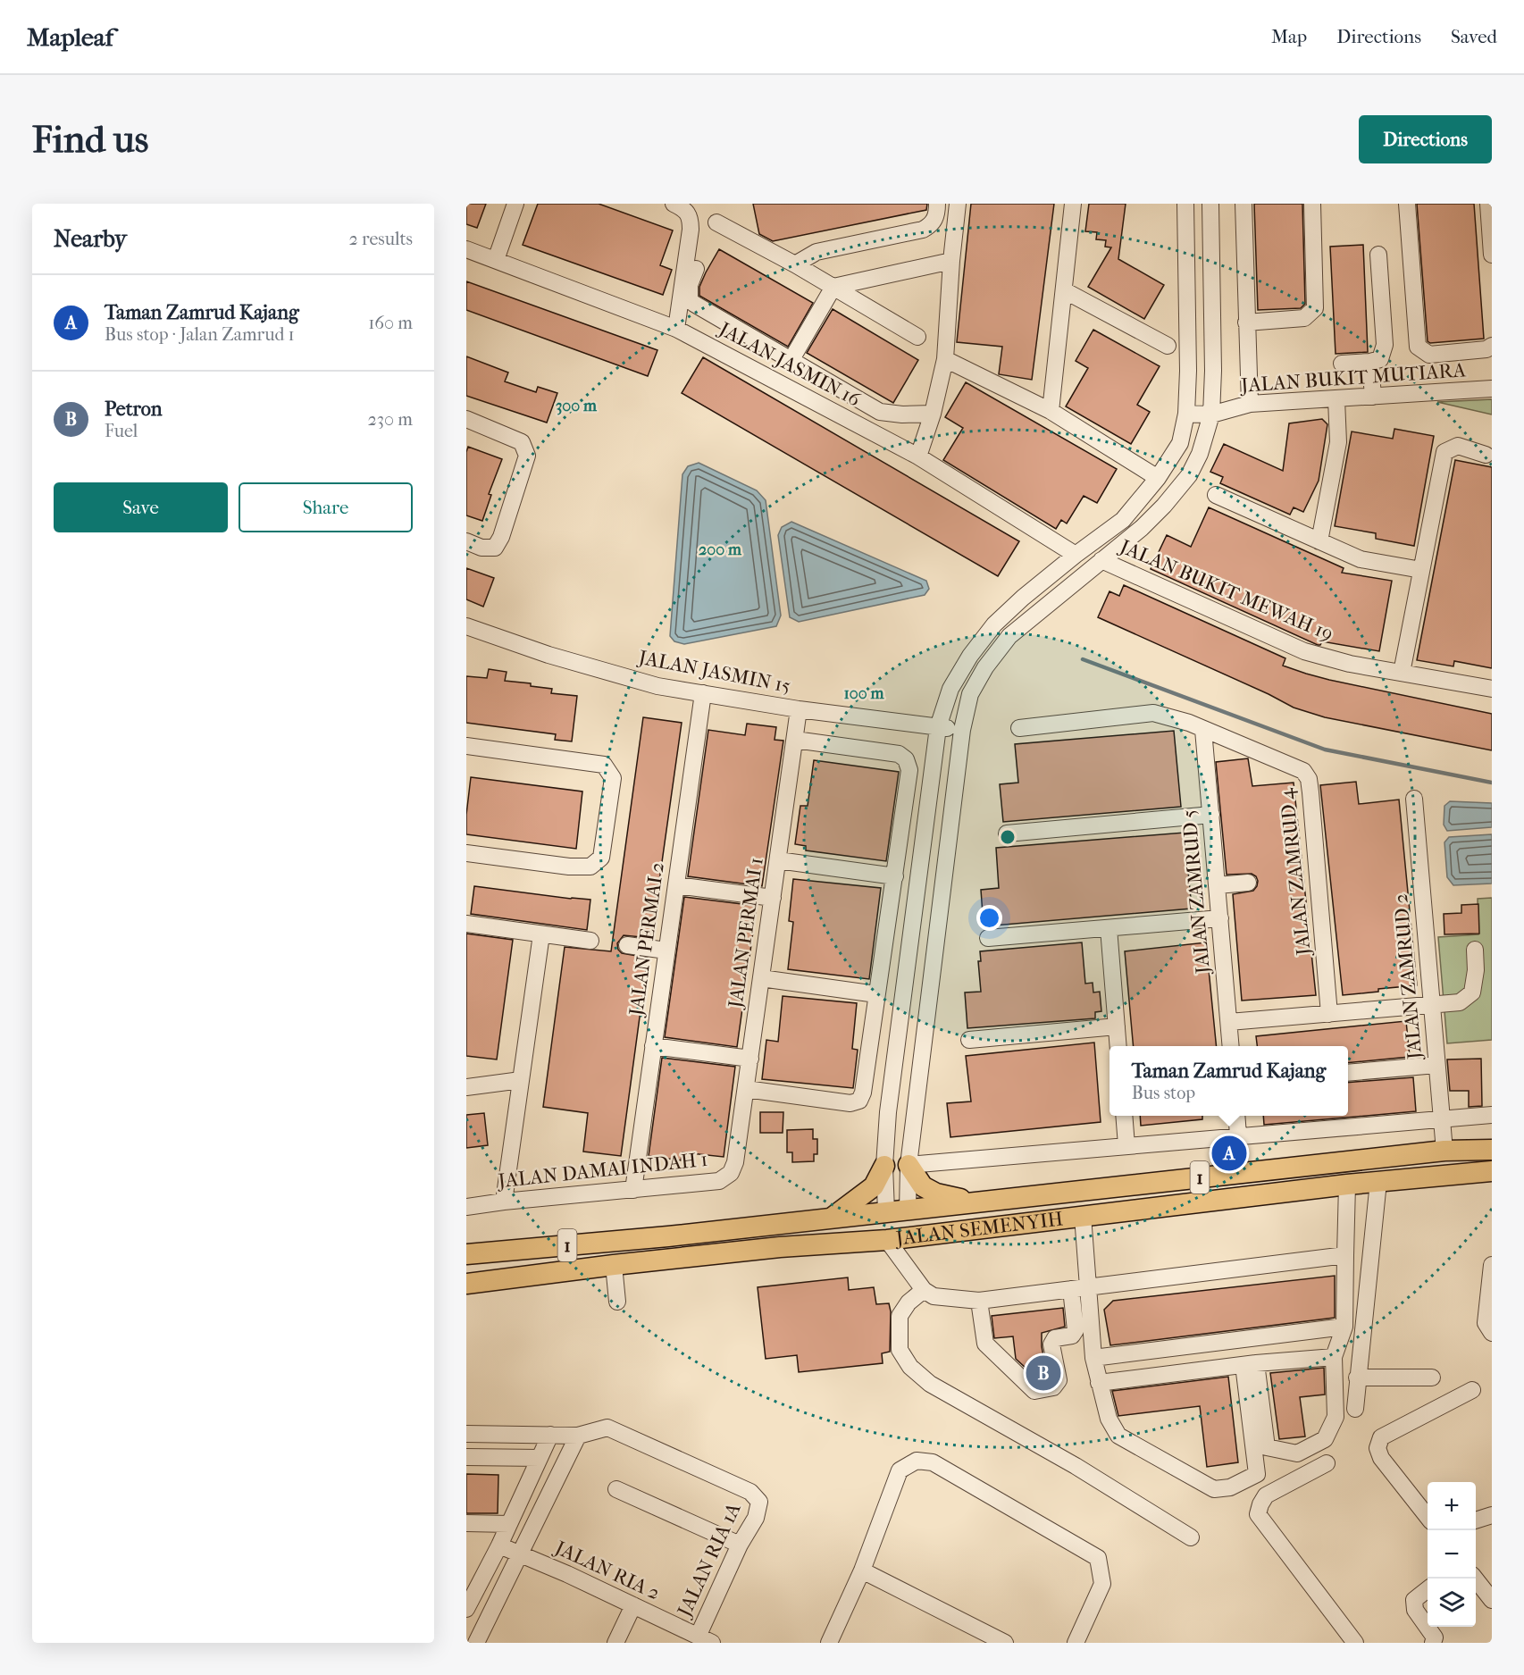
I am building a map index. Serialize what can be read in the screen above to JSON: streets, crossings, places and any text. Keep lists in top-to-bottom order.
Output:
{
  "streets": {
    "main road": ["1", "JALAN SEMENYIH"],
    "street": [
      "JALAN JASMIN 16",
      "JALAN BUKIT MUTIARA",
      "JALAN BUKIT MEWAH 19",
      "JALAN JASMIN 15",
      "JALAN ZAMRUD 4",
      "JALAN ZAMRUD 5",
      "JALAN PERMAI 1",
      "JALAN PERMAI 2",
      "JALAN ZAMRUD 2",
      "JALAN DAMAI INDAH 1",
      "JALAN RIA 1A",
      "JALAN RIA 2"
    ]
  },
  "crossings": [
    ["JALAN JASMIN 15", "JALAN PERMAI 1"],
    ["JALAN JASMIN 15", "JALAN PERMAI 2"],
    ["JALAN ZAMRUD 4", "JALAN ZAMRUD 5"],
    ["JALAN PERMAI 1", "JALAN DAMAI INDAH 1"],
    ["JALAN PERMAI 2", "JALAN DAMAI INDAH 1"],
    ["JALAN ZAMRUD 2", "JALAN SEMENYIH"],
    ["JALAN RIA 1A", "JALAN RIA 2"]
  ],
  "page": {
    "header": "Mapleaf",
    "nav": ["Map", "Directions", "Saved"],
    "buttons": [
      "Directions",
      ["Save", "Share"]
    ],
    "title": "Find us",
    "heading": ["Nearby", "2 results"],
    "list": [
      {
        "mark": "A",
        "name": "Taman Zamrud Kajang",
        "note": "Bus stop · Jalan Zamrud 1",
        "value": "160 m"
      },
      {
        "mark": "B",
        "name": "Petron",
        "note": "Fuel",
        "value": "230 m"
      }
    ],
    "popup": ["Taman Zamrud Kajang", "Bus stop"],
    "pins": ["A", "B"],
    "map_buttons": ["+", "−"]
  },
  "rings": ["300 m", "200 m", "100 m"]
}
